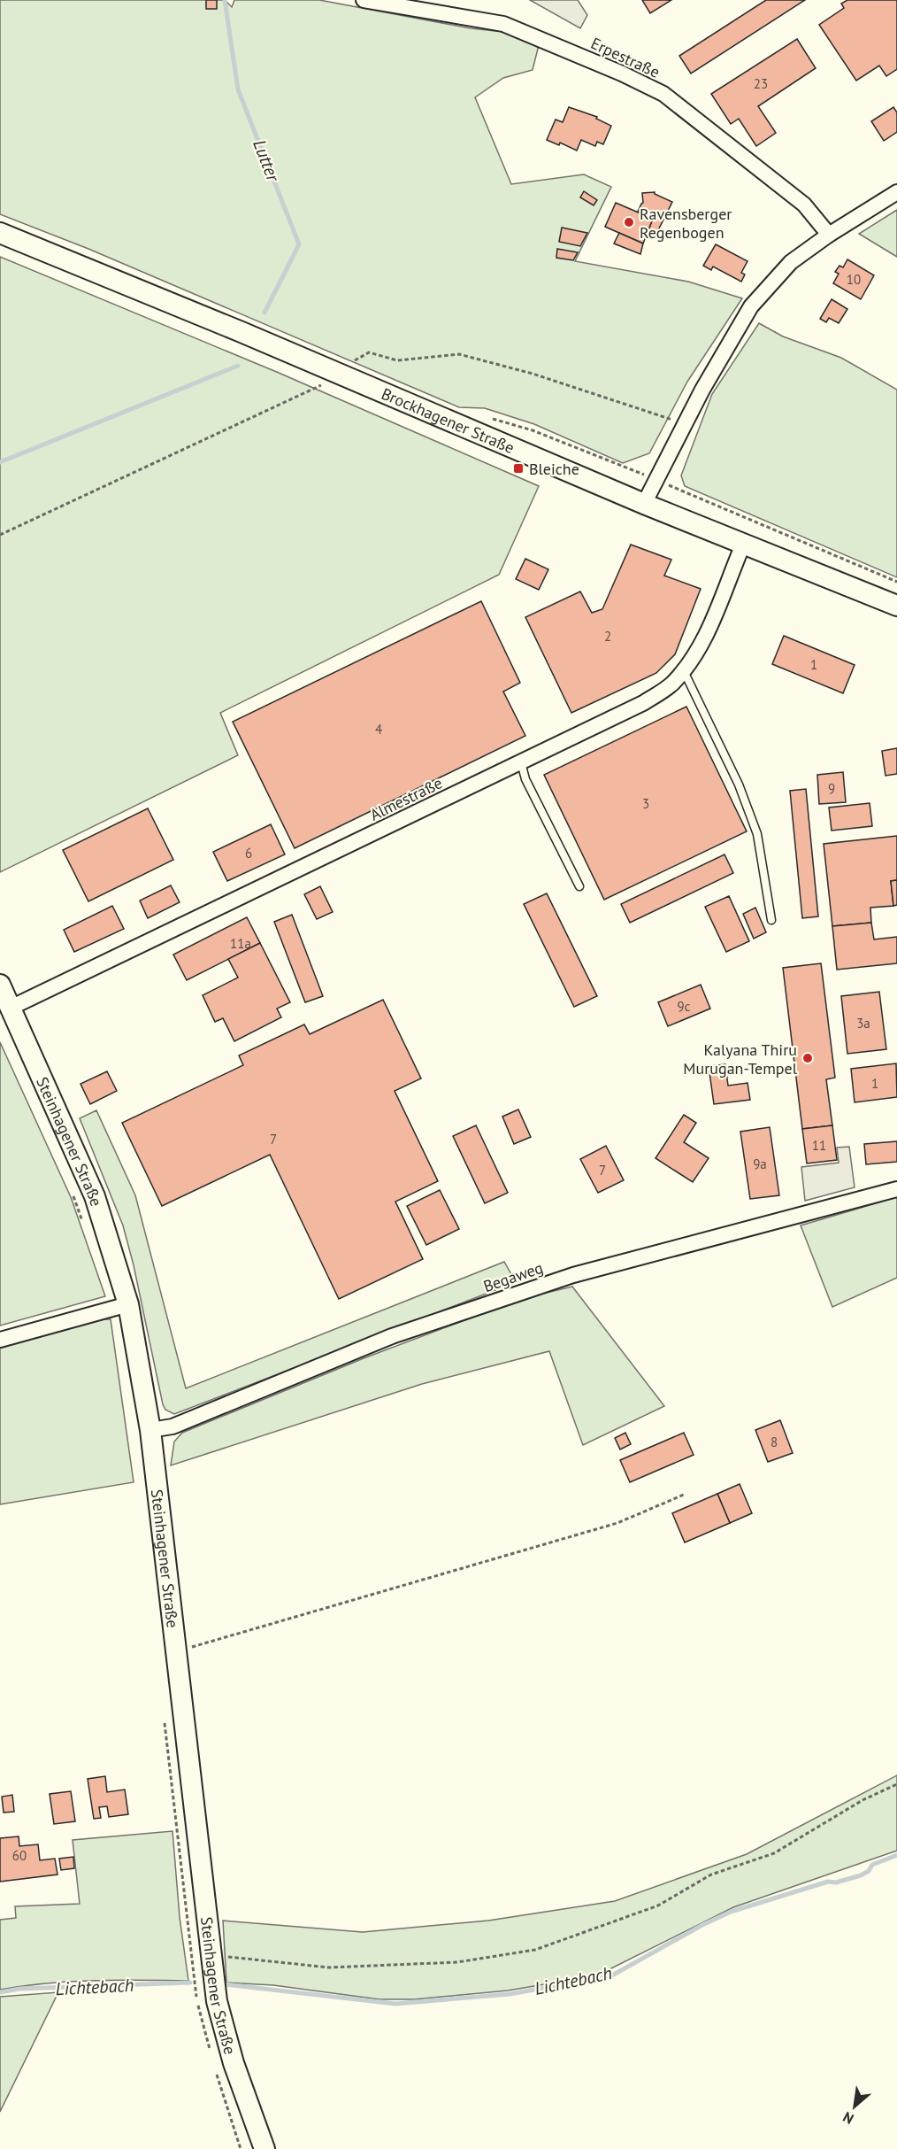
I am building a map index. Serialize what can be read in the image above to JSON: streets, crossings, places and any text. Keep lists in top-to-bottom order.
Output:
{
  "streets": {
    "main road": ["Brockhagener Straße", "Steinhagener Straße"],
    "street": ["Erpestraße", "Almestraße", "Begaweg"]
  },
  "crossings": [
    ["Brockhagener Straße", "Almestraße"],
    ["Almestraße", "Steinhagener Straße"],
    ["Steinhagener Straße", "Begaweg"]
  ],
  "water": ["Lutter", "Lichtebach"],
  "places": {
    "other": ["Ravensberger Regenbogen", "Kalyana Thiru Murugan-Tempel"],
    "transit": ["Bleiche"]
  },
  "house_numbers": [
    "23",
    "10",
    "2",
    "1",
    "4",
    "9",
    "3",
    "6",
    "11a",
    "9c",
    "3a",
    "1",
    "7",
    "11",
    "9a",
    "7",
    "8",
    "60"
  ],
  "north": "bottom left"
}
